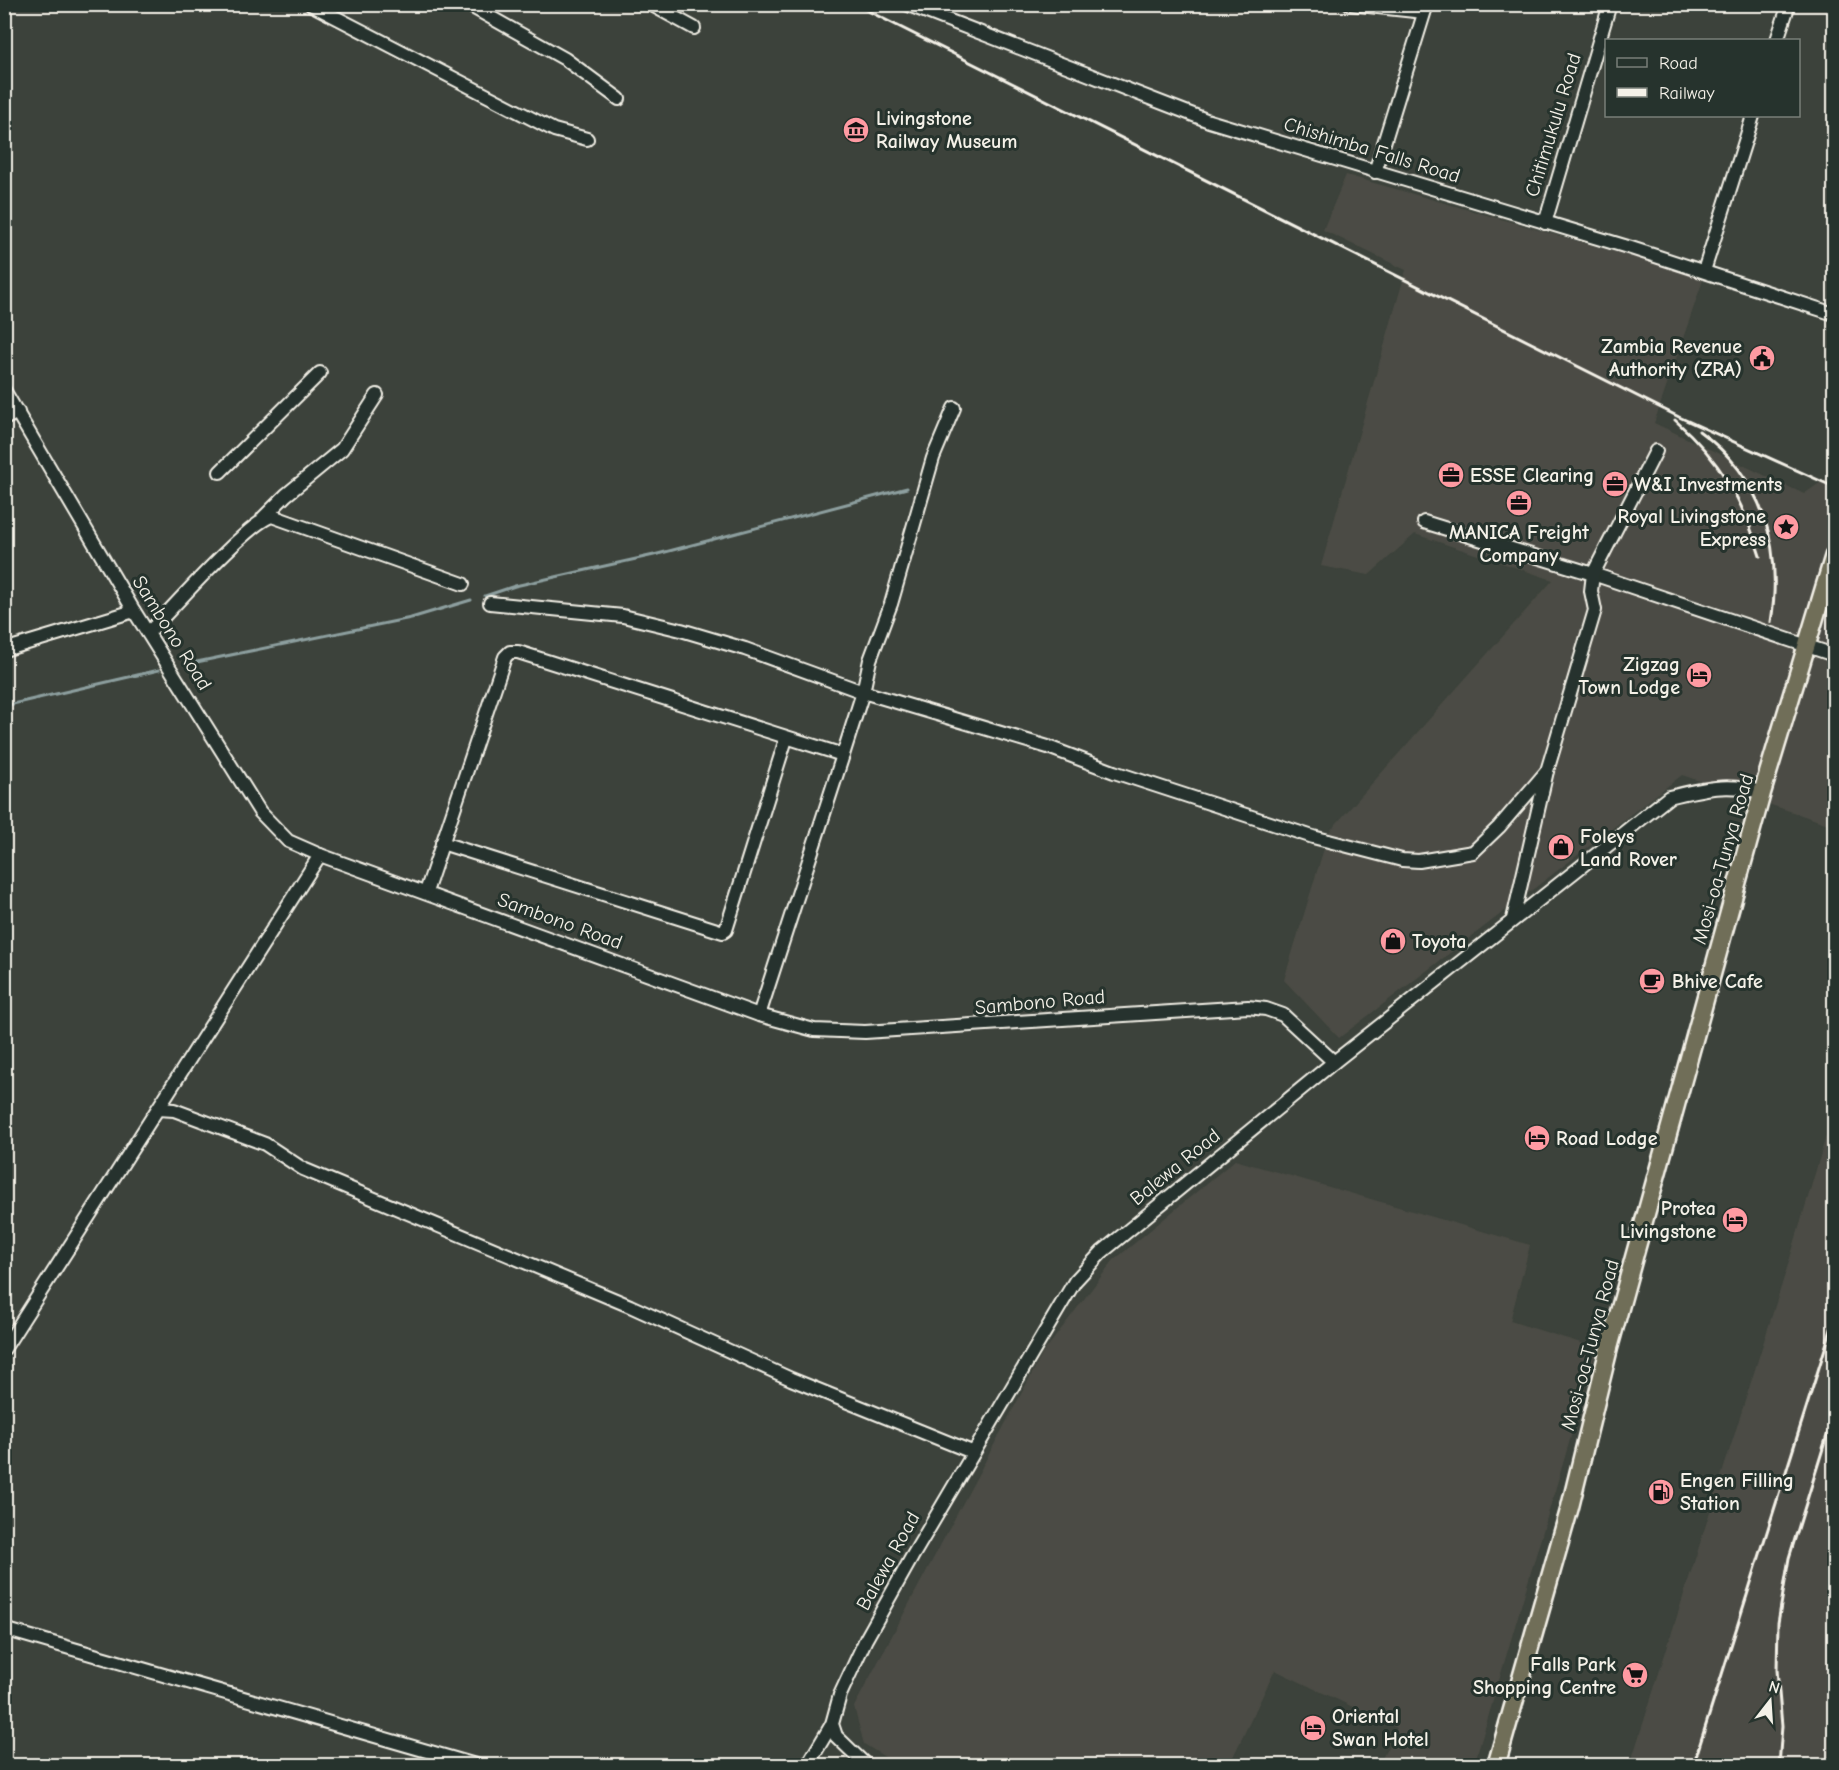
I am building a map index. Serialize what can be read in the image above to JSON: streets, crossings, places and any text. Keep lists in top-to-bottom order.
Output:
{
  "streets": {
    "highway": ["Mosi-oa-Tunya Road"],
    "street": [
      "Chitimukulu Road",
      "Chishimba Falls Road",
      "Sambono Road",
      "Balewa Road"
    ]
  },
  "crossings": [
    ["Chitimukulu Road", "Chishimba Falls Road"],
    ["Sambono Road", "Balewa Road"],
    ["Mosi-oa-Tunya Road", "Balewa Road"]
  ],
  "places": {
    "museum": ["Livingstone Railway Museum"],
    "public building": ["Zambia Revenue Authority (ZRA)"],
    "office": ["ESSE Clearing", "W&I Investments", "MANICA Freight Company"],
    "place": ["Royal Livingstone Express"],
    "hotel": [
      "Zigzag Town Lodge",
      "Road Lodge",
      "Protea Livingstone",
      "Oriental Swan Hotel"
    ],
    "shop": ["Foleys Land Rover", "Toyota"],
    "cafe": ["Bhive Cafe"],
    "fuel station": ["Engen Filling Station"],
    "supermarket": ["Falls Park Shopping Centre"]
  },
  "legend": ["Road", "Railway"],
  "north": "top"
}
